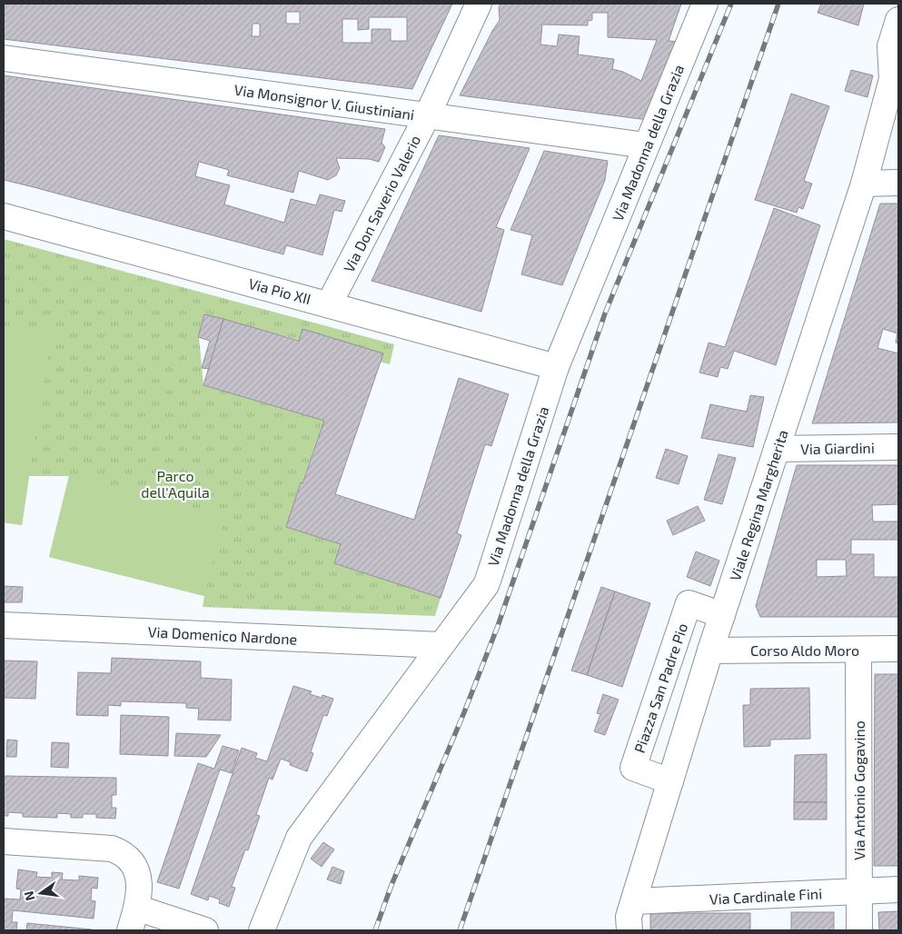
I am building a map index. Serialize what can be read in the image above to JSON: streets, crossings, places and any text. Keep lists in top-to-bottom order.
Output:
{
  "streets": {
    "street": [
      "Via Monsignor V. Giustiniani",
      "Via Madonna della Grazia",
      "Via Don Saverio Valerio",
      "Via Pio XII",
      "Via Giardini",
      "Viale Regina Margherita",
      "Via Domenico Nardone",
      "Corso Aldo Moro",
      "Piazza San Padre Pio",
      "Via Antonio Gogavino",
      "Via Cardinale Fini"
    ]
  },
  "crossings": [
    ["Via Monsignor V. Giustiniani", "Via Madonna della Grazia"],
    ["Via Monsignor V. Giustiniani", "Via Don Saverio Valerio"],
    ["Via Madonna della Grazia", "Via Pio XII"],
    ["Via Madonna della Grazia", "Via Domenico Nardone"],
    ["Via Don Saverio Valerio", "Via Pio XII"],
    ["Via Giardini", "Viale Regina Margherita"],
    ["Viale Regina Margherita", "Corso Aldo Moro"],
    ["Viale Regina Margherita", "Piazza San Padre Pio"],
    ["Viale Regina Margherita", "Via Cardinale Fini"],
    ["Corso Aldo Moro", "Via Antonio Gogavino"],
    ["Via Antonio Gogavino", "Via Cardinale Fini"]
  ],
  "parks": ["Parco dell'Aquila"],
  "north": "left"
}
